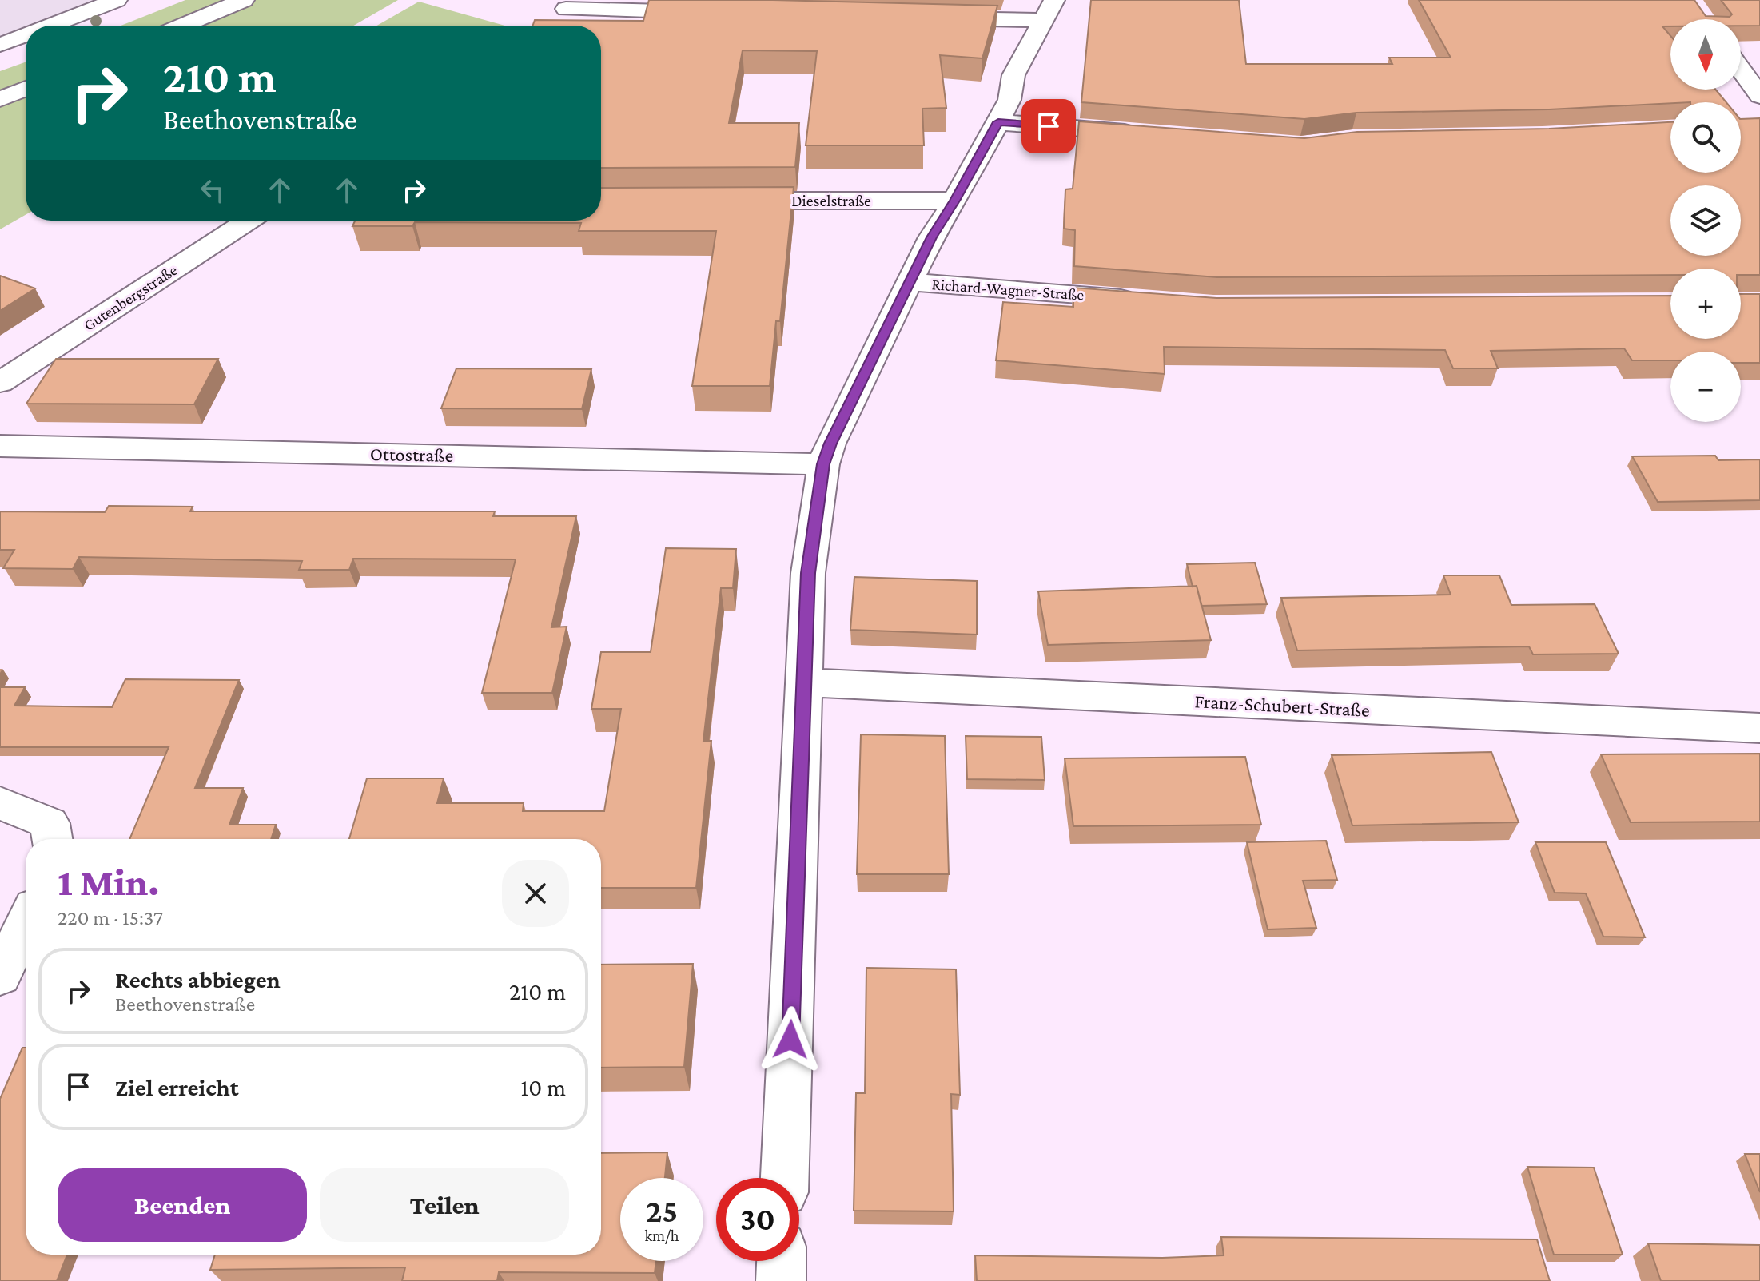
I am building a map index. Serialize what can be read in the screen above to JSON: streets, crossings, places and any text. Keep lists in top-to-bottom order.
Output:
{
  "streets": {
    "street": [
      "Dieselstraße",
      "Richard-Wagner-Straße",
      "Gutenbergstraße",
      "Ottostraße",
      "Franz-Schubert-Straße"
    ]
  },
  "north": "bottom",
  "page": {
    "map_buttons": ["+", "−"],
    "turn": ["210 m", "Beethovenstraße"],
    "heading": ["1 Min.", "220 m · 15:37"],
    "list": [
      {
        "name": "Rechts abbiegen",
        "note": "Beethovenstraße",
        "value": "210 m"
      },
      {
        "name": "Ziel erreicht",
        "value": "10 m"
      }
    ],
    "buttons": ["Beenden", "Teilen"],
    "speed": "25 km/h",
    "limit": "30"
  }
}
